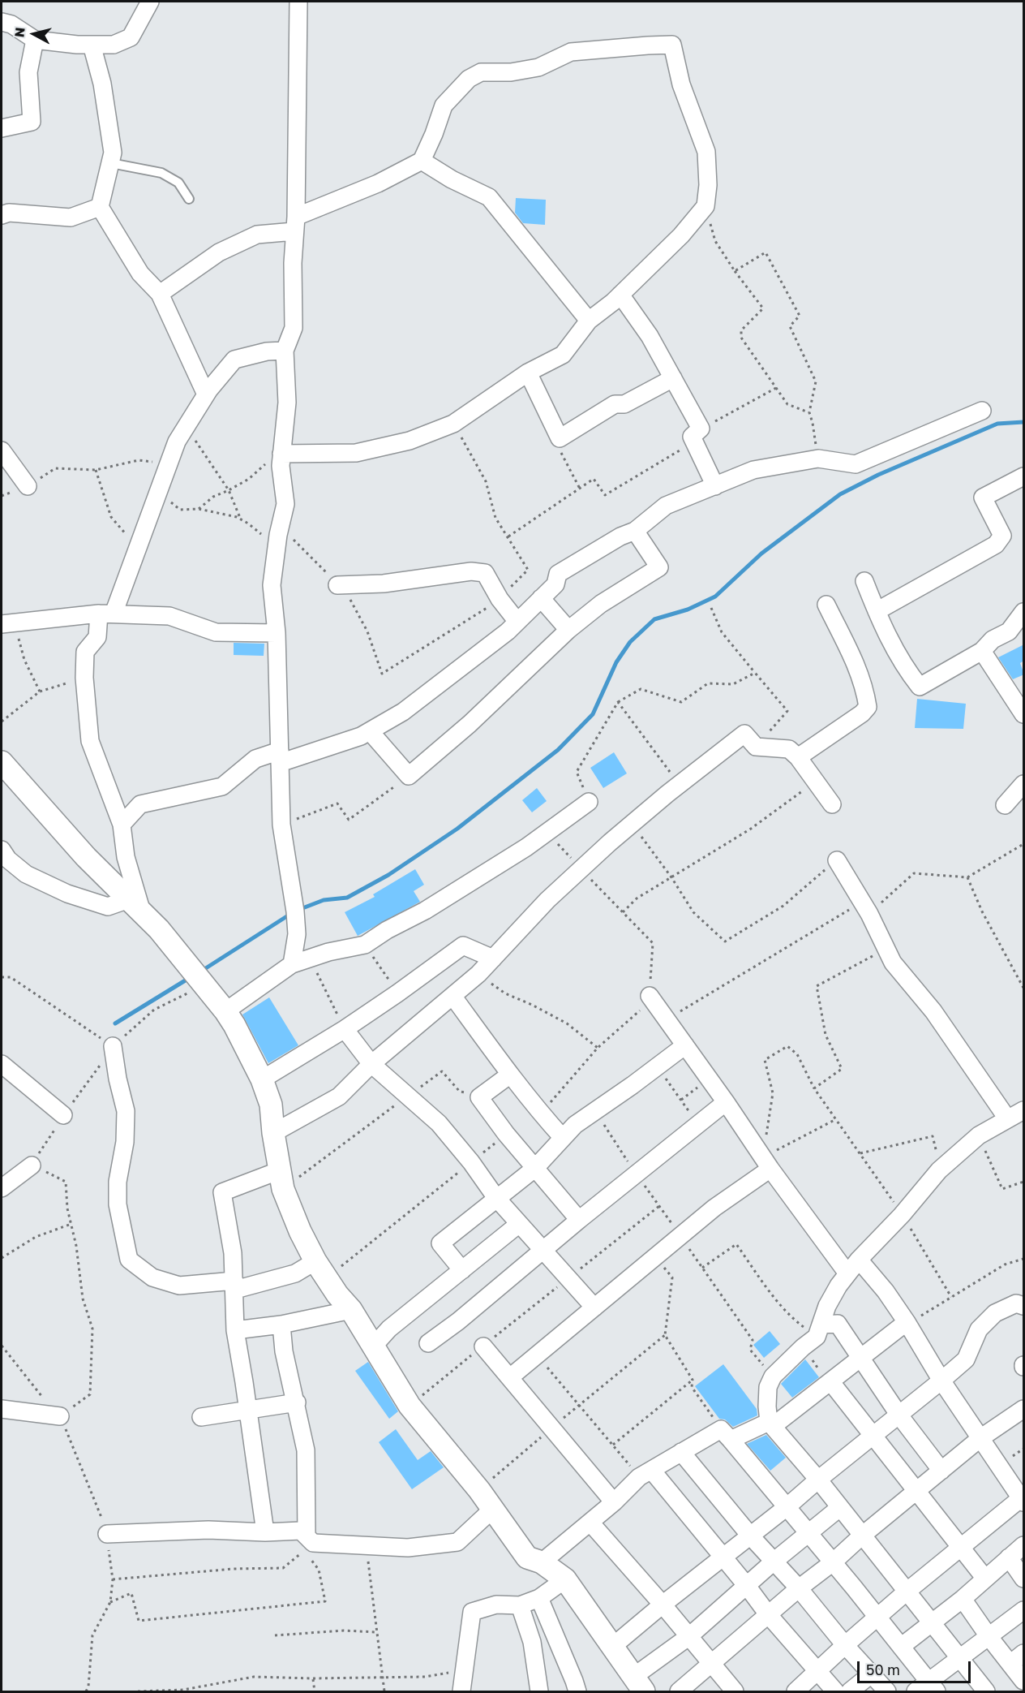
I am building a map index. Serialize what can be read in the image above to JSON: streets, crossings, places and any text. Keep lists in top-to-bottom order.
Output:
{
  "scale_bar": "50 m",
  "north": "left"
}
